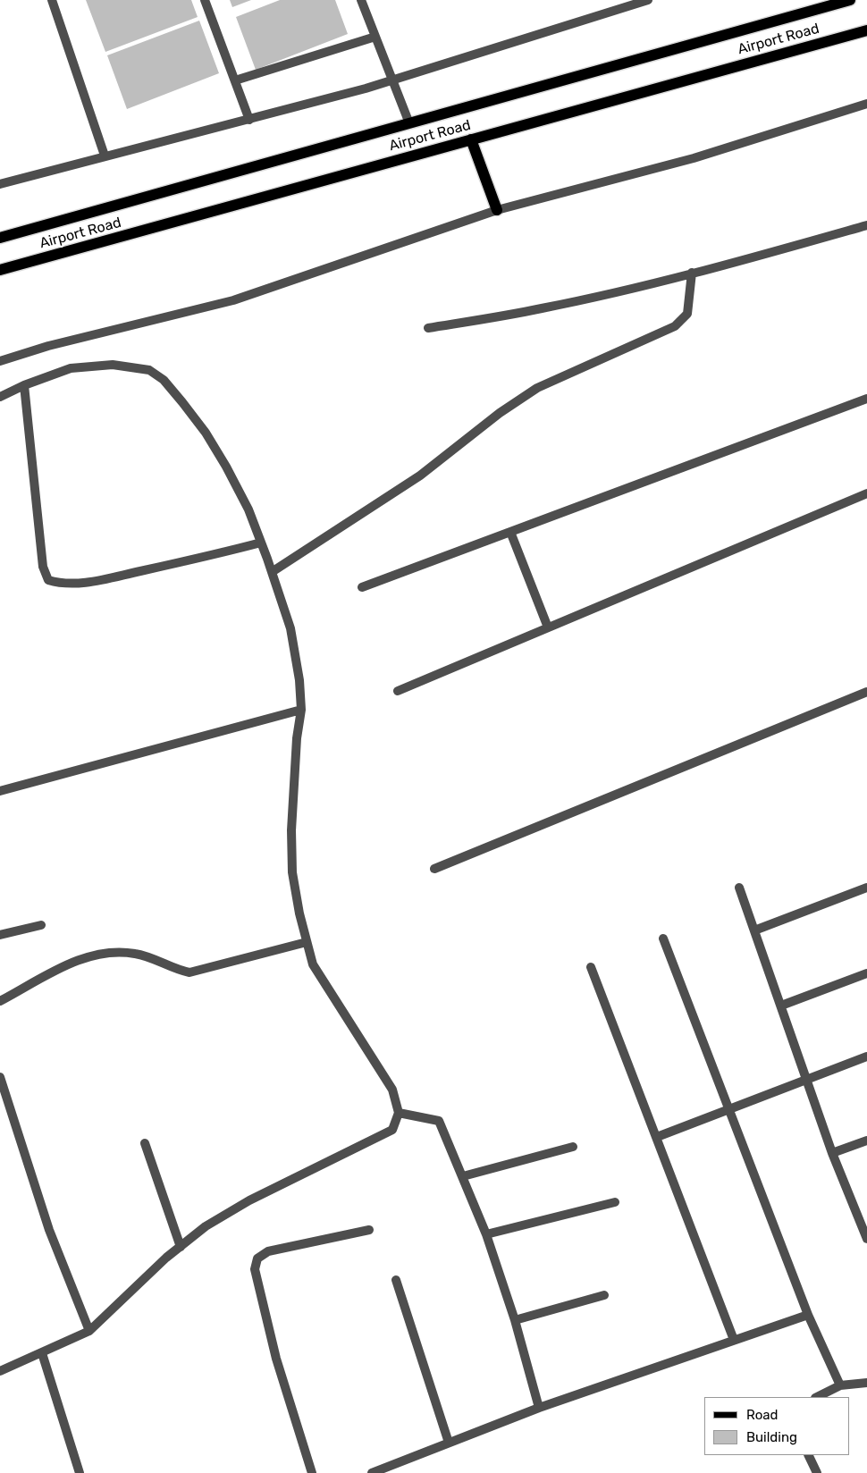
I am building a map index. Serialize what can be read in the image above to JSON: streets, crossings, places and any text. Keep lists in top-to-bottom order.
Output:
{
  "streets": {
    "main road": ["Airport Road"]
  },
  "legend": ["Road", "Building"]
}
